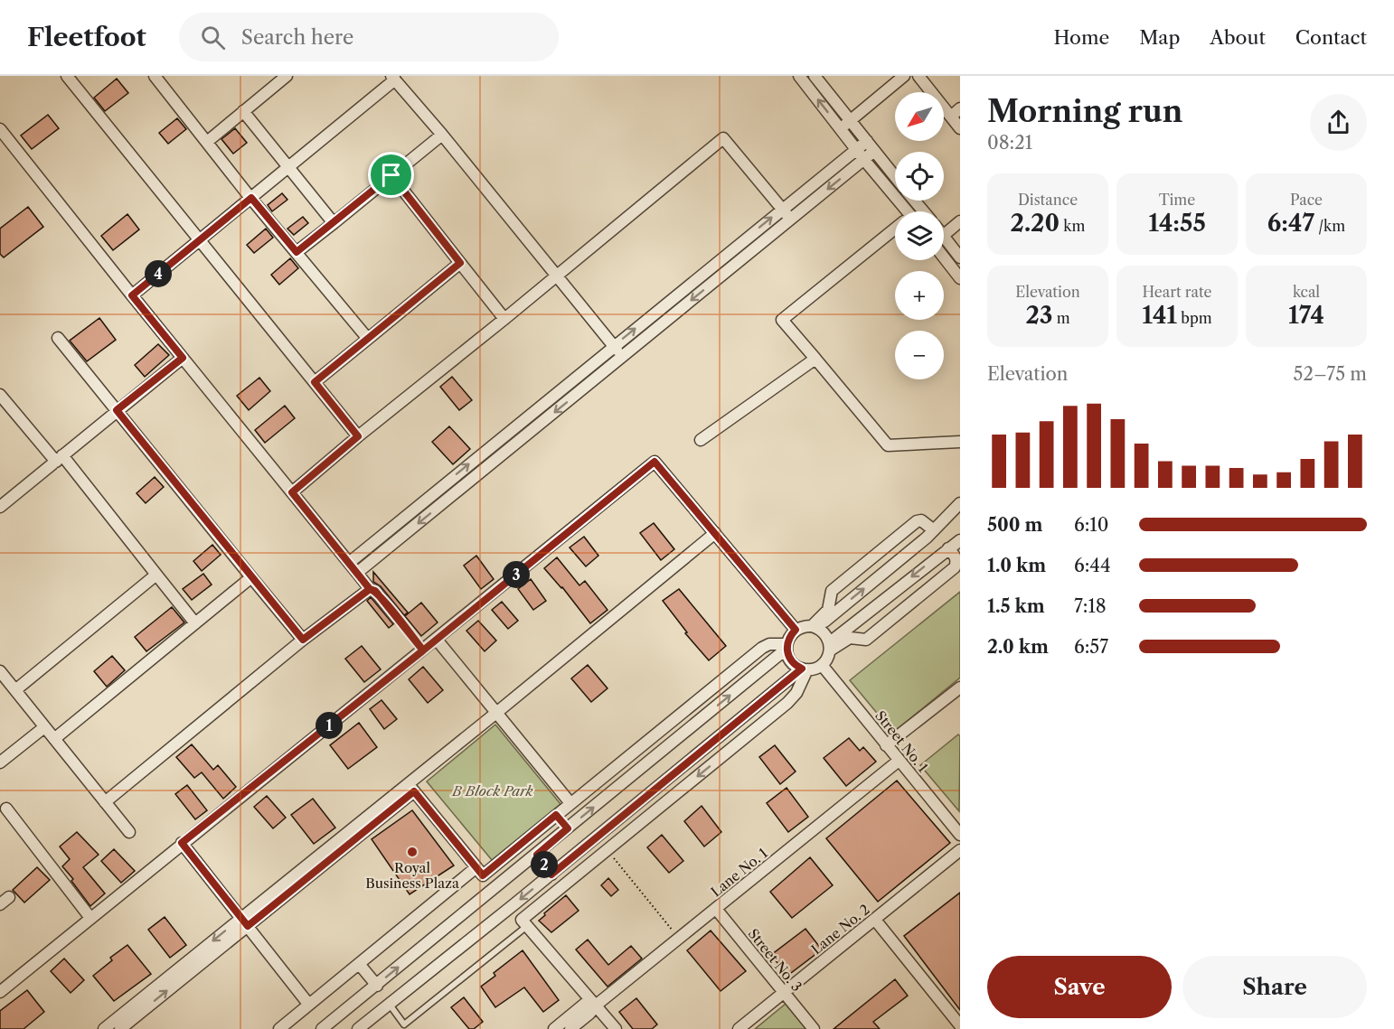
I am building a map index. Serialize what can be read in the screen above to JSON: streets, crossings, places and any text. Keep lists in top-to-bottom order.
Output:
{
  "streets": {
    "street": [
      "Street No. 1",
      "Lane No. 1",
      "Lane No. 2",
      "Street No. 3"
    ]
  },
  "crossings": [
    ["Street No. 1", "Lane No. 1"],
    ["Lane No. 1", "Street No. 3"],
    ["Lane No. 2", "Street No. 3"]
  ],
  "parks": ["B Block Park"],
  "places": ["Royal Business Plaza"],
  "north": "bottom left",
  "page": {
    "header": "Fleetfoot",
    "search": "Search here",
    "nav": [
      "Home",
      "Map",
      "About",
      "Contact"
    ],
    "heading": ["Morning run", "08:21"],
    "map_buttons": ["+", "−"],
    "stats": [
      ["Distance", "2.20 km"],
      ["Time", "14:55"],
      ["Pace", "6:47 /km"],
      ["Elevation", "23 m"],
      ["Heart rate", "141 bpm"],
      ["kcal", "174"]
    ],
    "pins": [
      "4",
      "3",
      "1",
      "2"
    ],
    "chart": ["Elevation", "52–75 m"],
    "list": [
      {
        "name": "500 m",
        "note": "6:10"
      },
      {
        "name": "1.0 km",
        "note": "6:44"
      },
      {
        "name": "1.5 km",
        "note": "7:18"
      },
      {
        "name": "2.0 km",
        "note": "6:57"
      }
    ],
    "buttons": ["Save", "Share"]
  }
}
